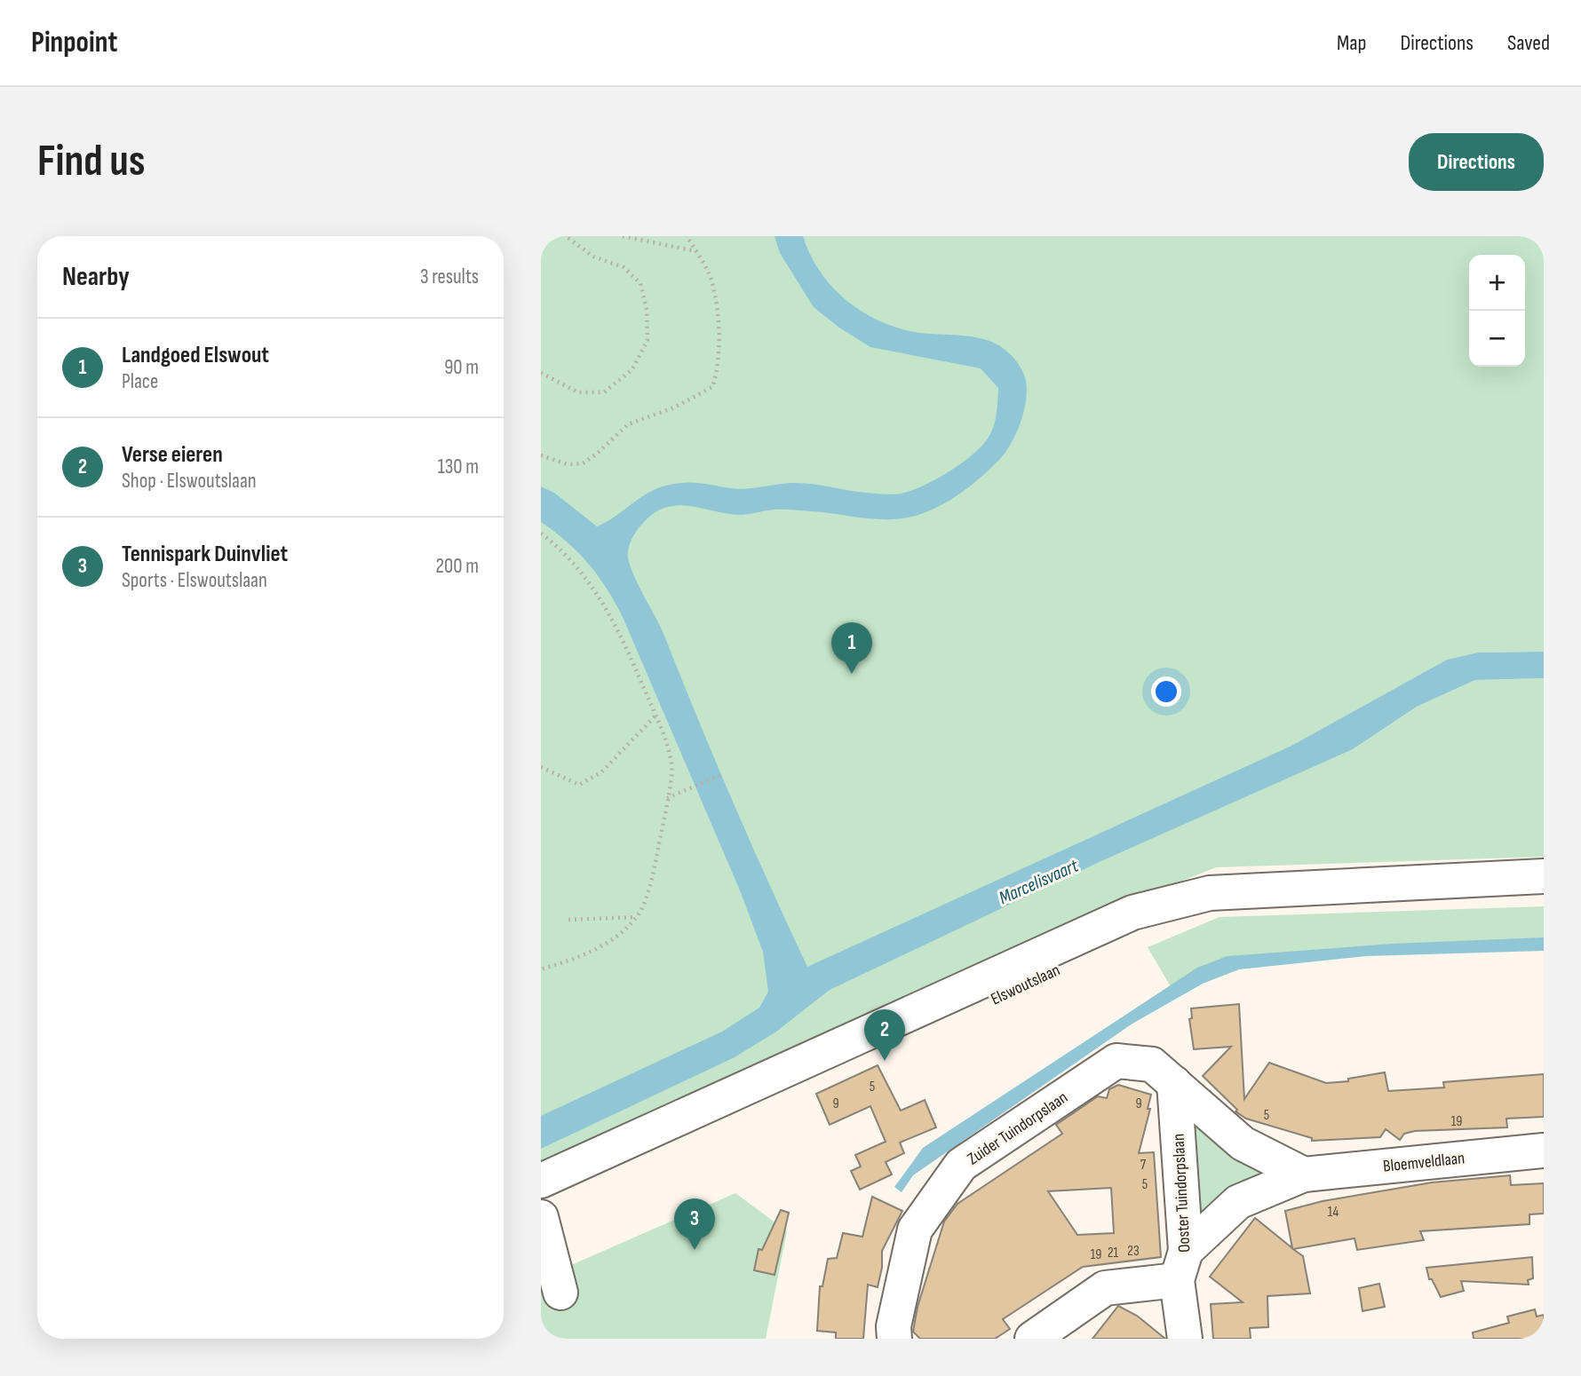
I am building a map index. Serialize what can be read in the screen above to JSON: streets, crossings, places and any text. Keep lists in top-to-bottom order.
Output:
{
  "streets": {
    "street": [
      "Elswoutslaan",
      "Zuider Tuindorpslaan",
      "Bloemveldlaan",
      "Ooster Tuindorpslaan"
    ]
  },
  "crossings": [
    ["Zuider Tuindorpslaan", "Ooster Tuindorpslaan"],
    ["Bloemveldlaan", "Ooster Tuindorpslaan"]
  ],
  "water": ["Marcelisvaart"],
  "house_numbers": [
    "5",
    "9",
    "9",
    "5",
    "19",
    "7",
    "5",
    "14",
    "23",
    "21",
    "19"
  ],
  "page": {
    "header": "Pinpoint",
    "nav": ["Map", "Directions", "Saved"],
    "buttons": "Directions",
    "title": "Find us",
    "heading": ["Nearby", "3 results"],
    "map_buttons": ["+", "−"],
    "list": [
      {
        "mark": "1",
        "name": "Landgoed Elswout",
        "note": "Place",
        "value": "90 m"
      },
      {
        "mark": "2",
        "name": "Verse eieren",
        "note": "Shop · Elswoutslaan",
        "value": "130 m"
      },
      {
        "mark": "3",
        "name": "Tennispark Duinvliet",
        "note": "Sports · Elswoutslaan",
        "value": "200 m"
      }
    ],
    "pins": ["1", "2", "3"]
  }
}
